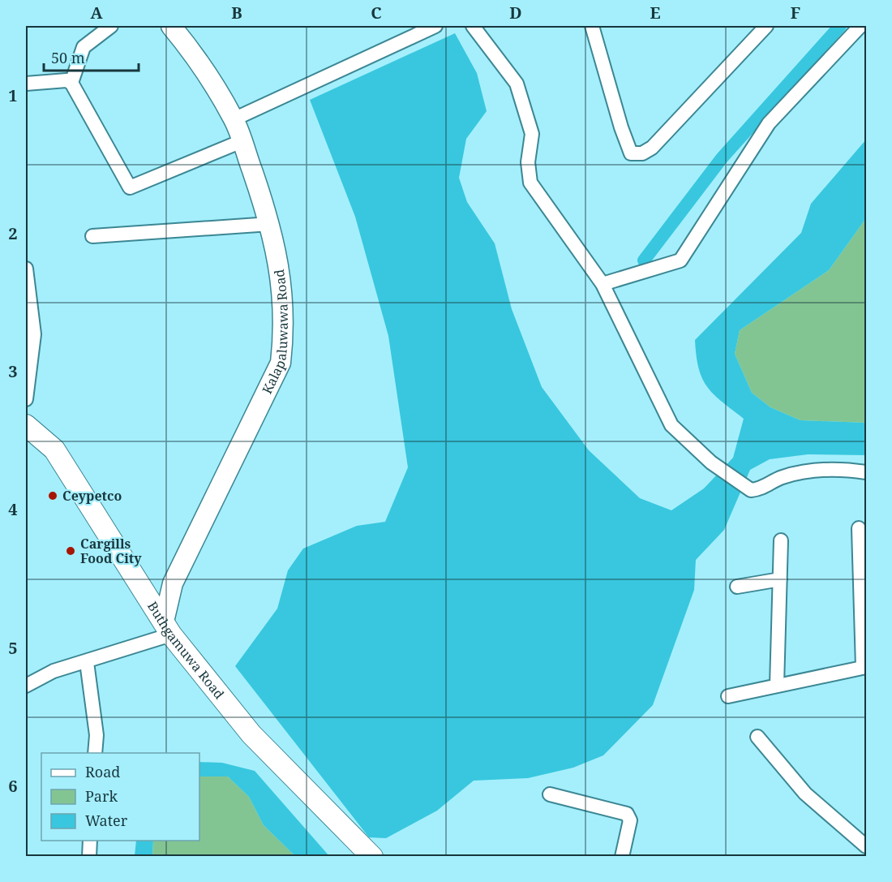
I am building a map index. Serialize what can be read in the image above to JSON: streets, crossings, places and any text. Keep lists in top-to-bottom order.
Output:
{
  "streets": {
    "main road": ["Buthgamuwa Road"],
    "street": ["Kalapaluwawa Road"]
  },
  "crossings": [
    ["Kalapaluwawa Road", "Buthgamuwa Road"]
  ],
  "places": ["Ceypetco", "Cargills Food City"],
  "legend": ["Road", "Park", "Water"],
  "scale_bar": "50 m",
  "grid": {
    "columns": [
      "A",
      "B",
      "C",
      "D",
      "E",
      "F"
    ],
    "rows": [
      "1",
      "2",
      "3",
      "4",
      "5",
      "6"
    ]
  }
}
